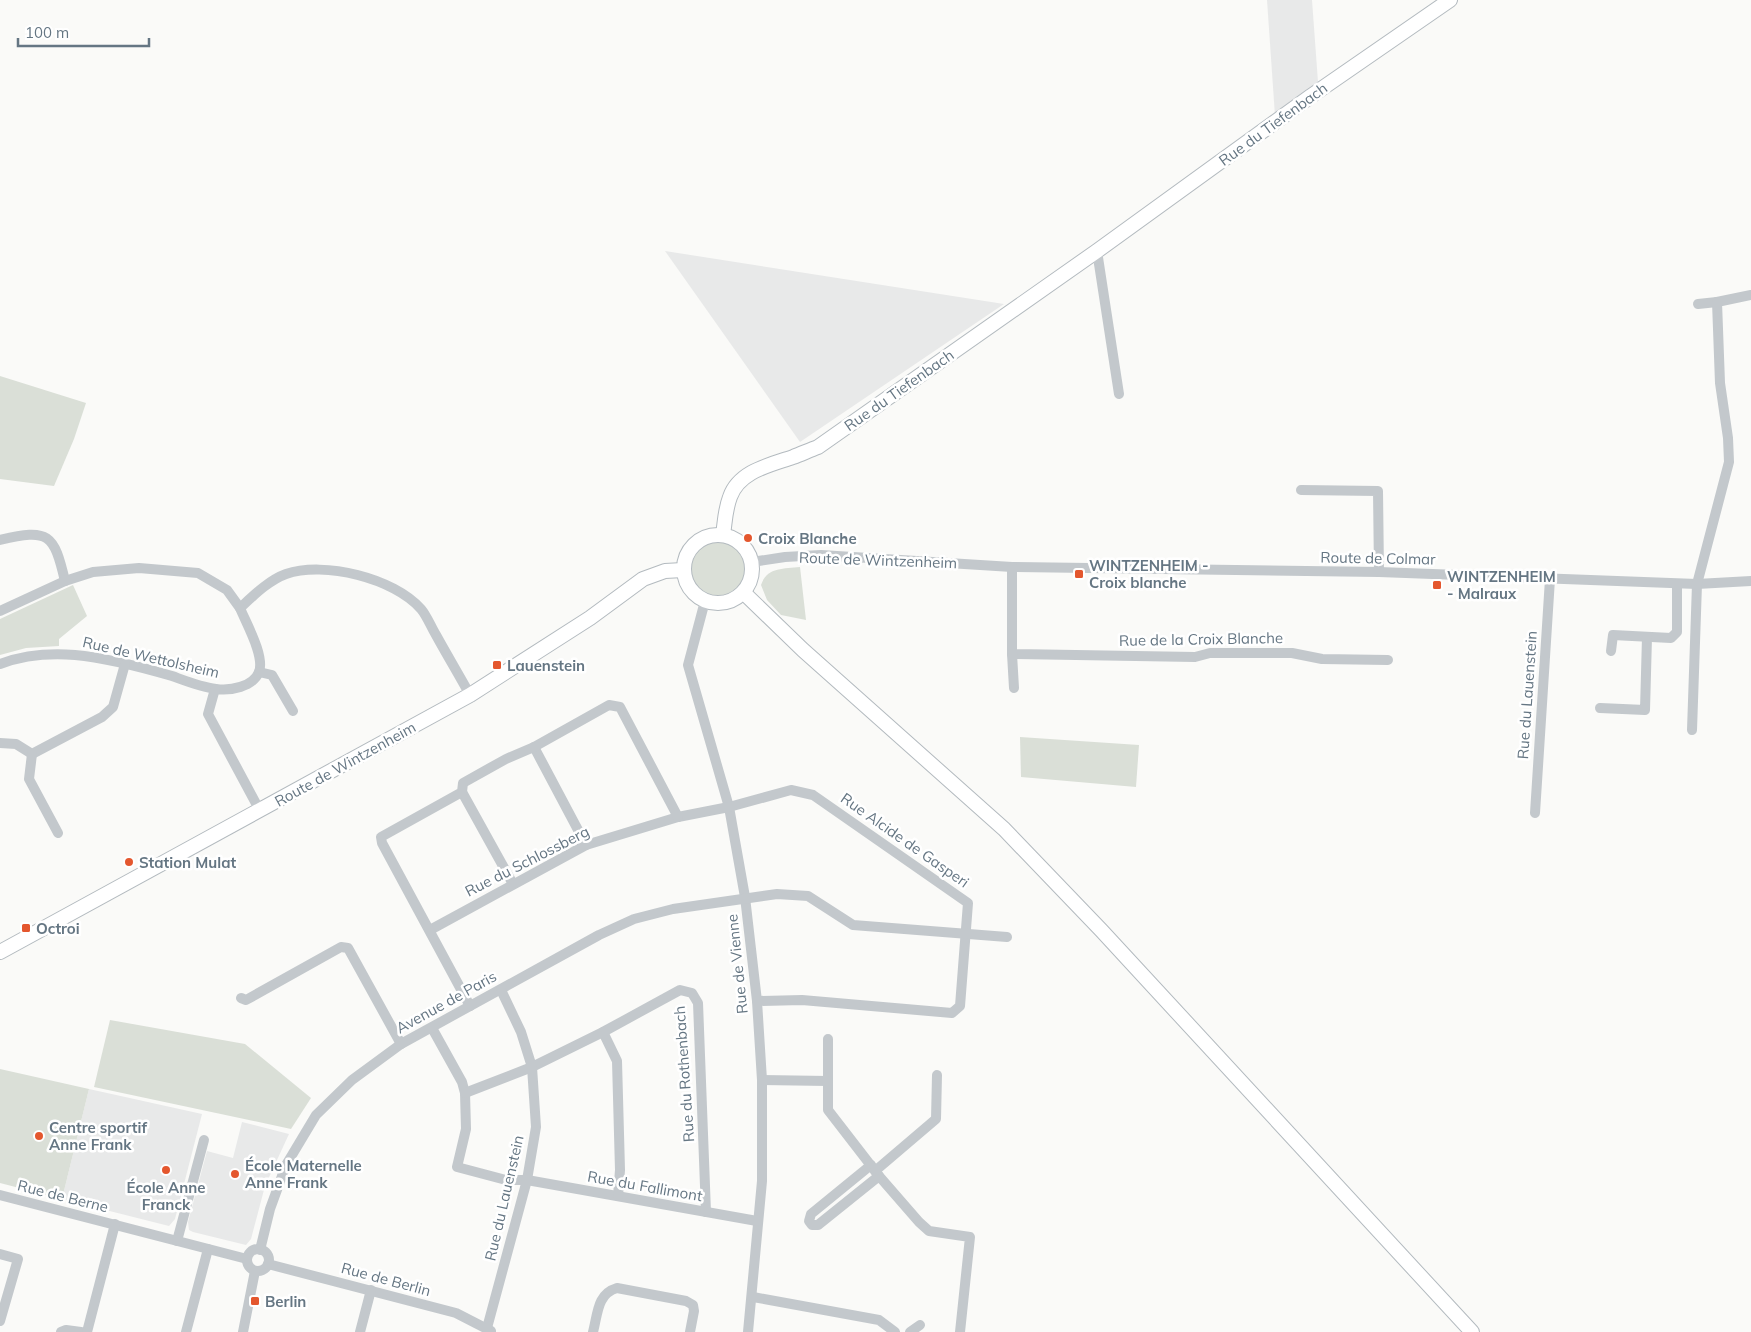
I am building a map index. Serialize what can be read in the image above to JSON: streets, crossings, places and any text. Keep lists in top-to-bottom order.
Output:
{
  "streets": {
    "main road": ["Rue du Tiefenbach", "Route de Wintzenheim"],
    "street": [
      "Route de Colmar",
      "Rue de la Croix Blanche",
      "Rue de Wettolsheim",
      "Rue du Lauenstein",
      "Rue Alcide de Gasperi",
      "Rue du Schlossberg",
      "Rue de Vienne",
      "Avenue de Paris",
      "Rue du Rothenbach",
      "Rue du Fallimont",
      "Rue de Berne",
      "Rue de Berlin"
    ]
  },
  "crossings": [
    ["Rue du Tiefenbach", "Route de Wintzenheim"],
    ["Rue du Tiefenbach", "Rue de Vienne"],
    ["Route de Colmar", "Route de Wintzenheim"],
    ["Route de Colmar", "Rue du Lauenstein"],
    ["Route de Wintzenheim", "Rue de Vienne"],
    ["Rue du Lauenstein", "Avenue de Paris"],
    ["Rue du Lauenstein", "Rue du Rothenbach"],
    ["Rue du Lauenstein", "Rue du Fallimont"],
    ["Rue du Lauenstein", "Rue de Berlin"],
    ["Rue Alcide de Gasperi", "Rue du Schlossberg"],
    ["Rue Alcide de Gasperi", "Rue de Vienne"],
    ["Rue Alcide de Gasperi", "Avenue de Paris"],
    ["Rue du Schlossberg", "Rue de Vienne"],
    ["Rue de Vienne", "Avenue de Paris"],
    ["Rue de Vienne", "Rue du Fallimont"],
    ["Avenue de Paris", "Rue de Berne"],
    ["Avenue de Paris", "Rue de Berlin"],
    ["Rue du Rothenbach", "Rue du Fallimont"],
    ["Rue de Berne", "Rue de Berlin"]
  ],
  "places": {
    "other": [
      "Croix Blanche",
      "Station Mulat",
      "Centre sportif Anne Frank",
      "École Anne Franck",
      "École Maternelle Anne Frank"
    ],
    "transit": [
      "WINTZENHEIM - Croix blanche",
      "WINTZENHEIM - Malraux",
      "Lauenstein",
      "Octroi",
      "Berlin"
    ]
  },
  "scale_bar": "100 m"
}
